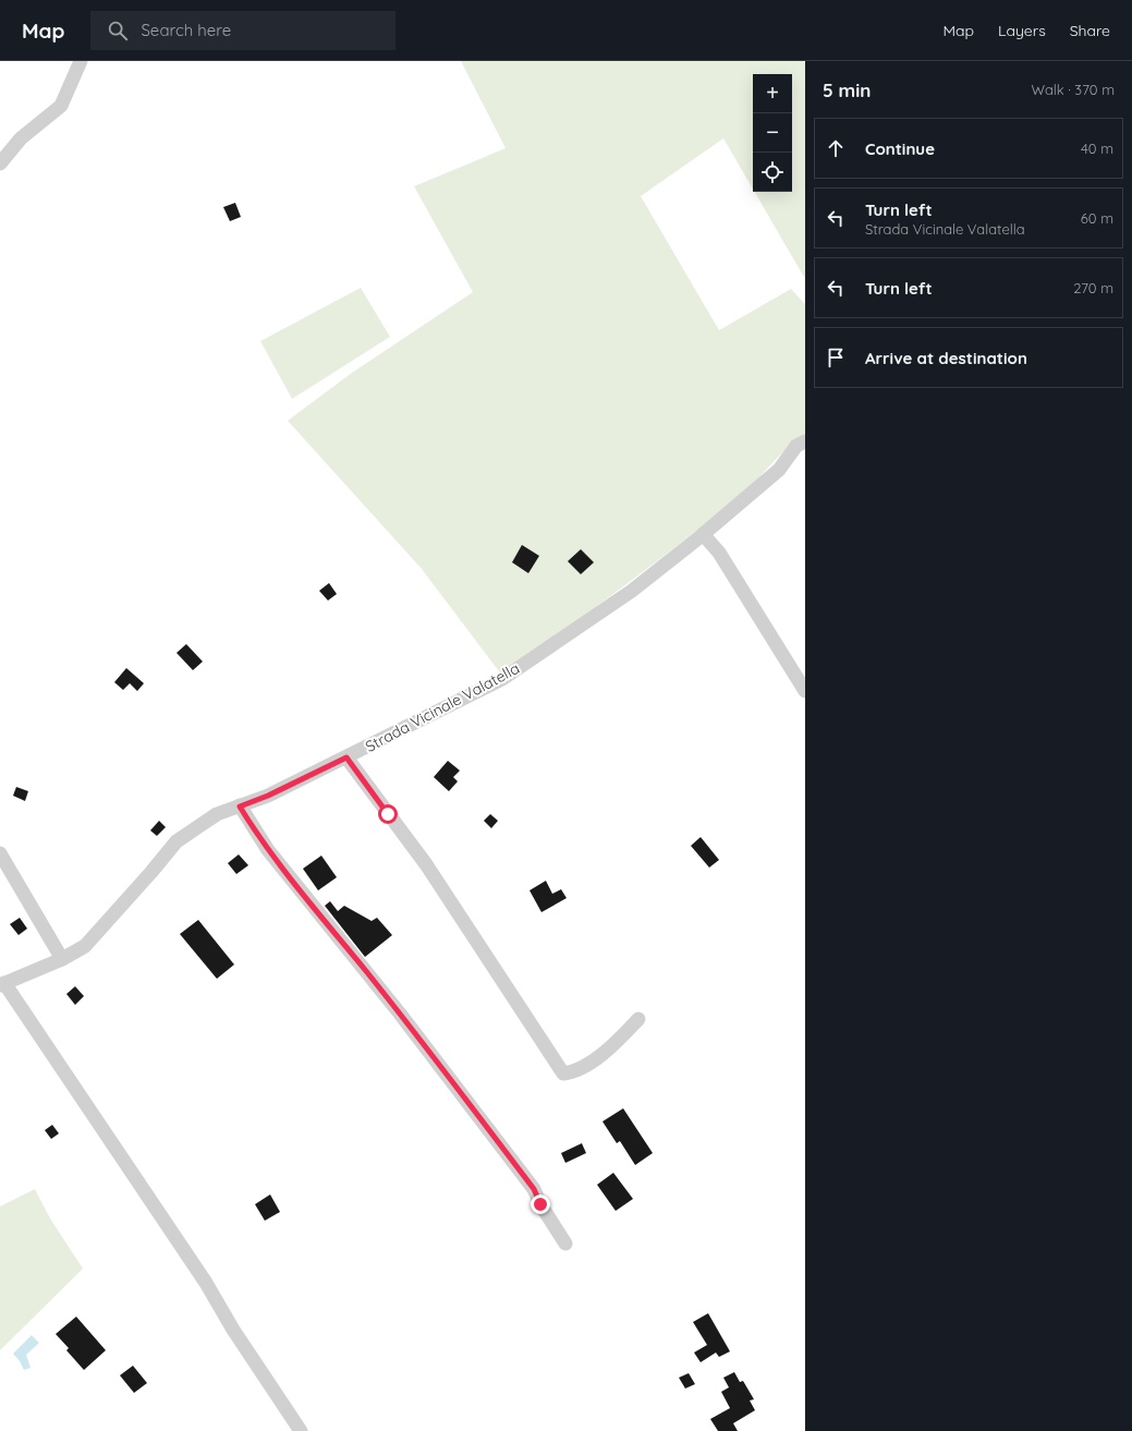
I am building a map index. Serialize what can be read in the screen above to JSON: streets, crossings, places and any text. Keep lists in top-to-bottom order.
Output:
{
  "streets": {
    "street": ["Strada Vicinale Valatella"]
  },
  "page": {
    "header": "Map",
    "search": "Search here",
    "nav": ["Map", "Layers", "Share"],
    "heading": ["5 min", "Walk · 370 m"],
    "map_buttons": ["+", "−"],
    "list": [
      ["Continue", "40 m"],
      ["Turn left", "Strada Vicinale Valatella", "60 m"],
      ["Turn left", "270 m"],
      "Arrive at destination"
    ]
  }
}
